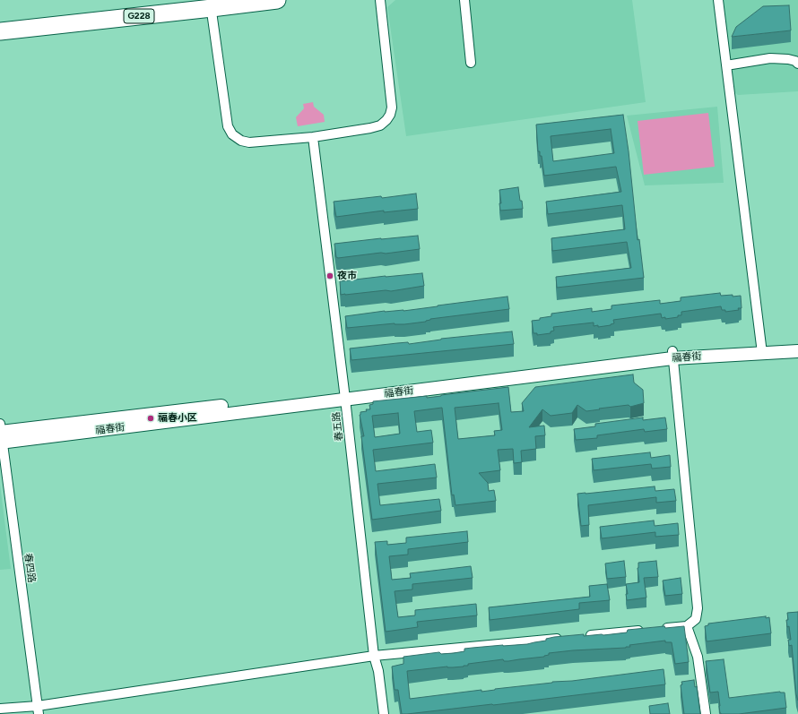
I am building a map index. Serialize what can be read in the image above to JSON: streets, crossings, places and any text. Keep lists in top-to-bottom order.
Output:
{
  "streets": {
    "highway": ["G228"],
    "main road": ["福春街"],
    "street": ["春五路", "春四路"]
  },
  "crossings": [
    ["福春街", "春五路"],
    ["福春街", "春四路"]
  ],
  "places": ["夜市", "福春小区"]
}
